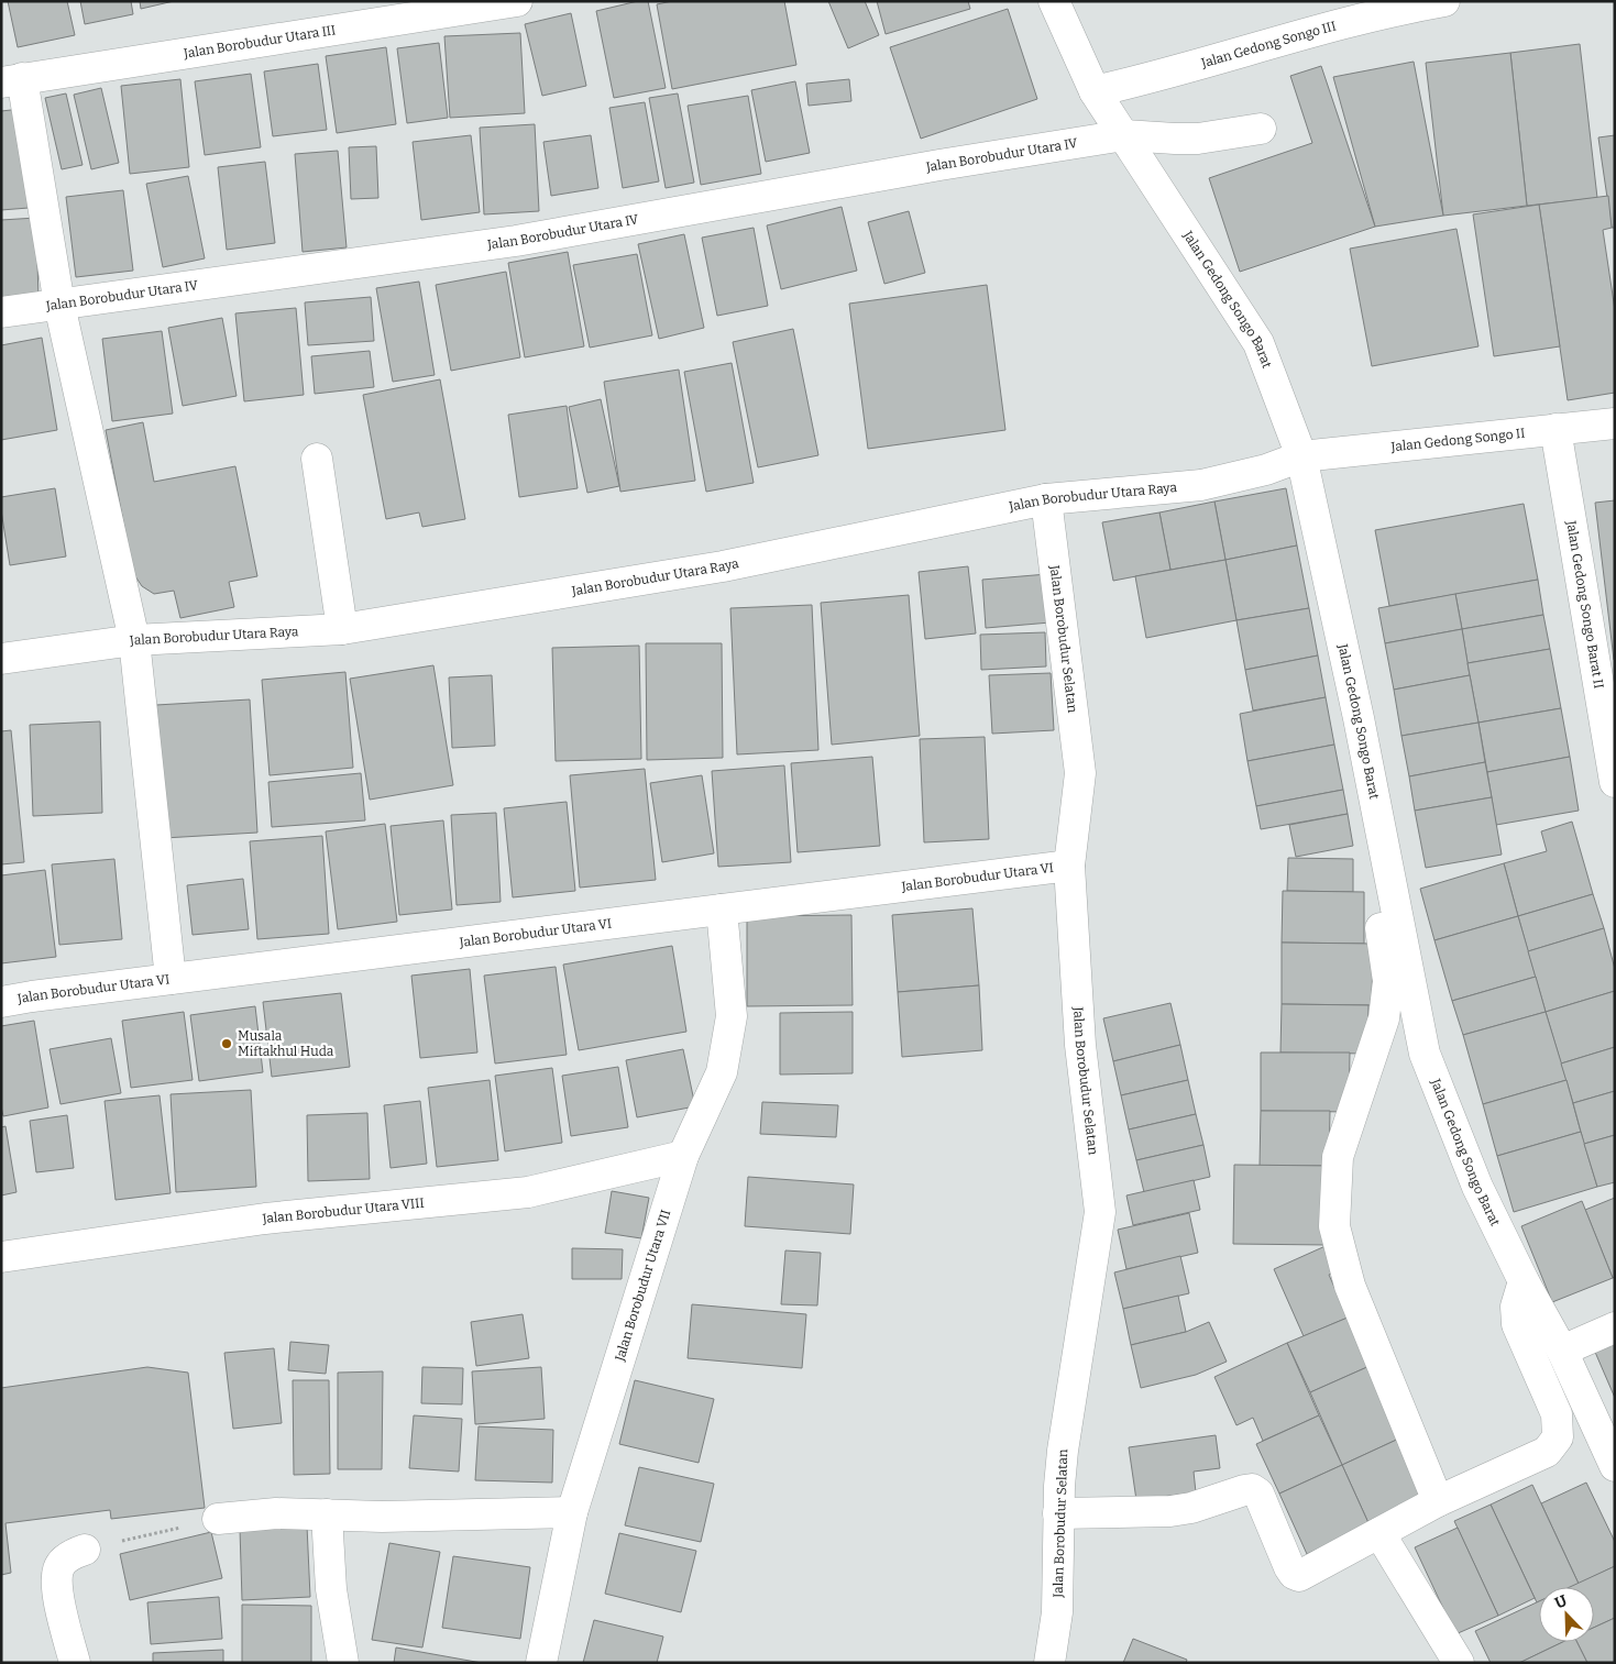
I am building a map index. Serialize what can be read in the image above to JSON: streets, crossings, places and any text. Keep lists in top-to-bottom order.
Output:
{
  "streets": {
    "street": [
      "Jalan Borobudur Utara III",
      "Jalan Gedong Songo III",
      "Jalan Borobudur Utara IV",
      "Jalan Gedong Songo Barat",
      "Jalan Gedong Songo II",
      "Jalan Borobudur Utara Raya",
      "Jalan Gedong Songo Barat II",
      "Jalan Borobudur Selatan",
      "Jalan Borobudur Utara VI",
      "Jalan Borobudur Utara VIII",
      "Jalan Borobudur Utara VII"
    ]
  },
  "crossings": [
    ["Jalan Gedong Songo III", "Jalan Gedong Songo Barat"],
    ["Jalan Borobudur Utara IV", "Jalan Gedong Songo Barat"],
    ["Jalan Gedong Songo Barat", "Jalan Gedong Songo II"],
    ["Jalan Gedong Songo Barat", "Jalan Borobudur Utara Raya"],
    ["Jalan Gedong Songo II", "Jalan Borobudur Utara Raya"],
    ["Jalan Gedong Songo II", "Jalan Gedong Songo Barat II"],
    ["Jalan Borobudur Utara Raya", "Jalan Borobudur Selatan"],
    ["Jalan Borobudur Selatan", "Jalan Borobudur Utara VI"],
    ["Jalan Borobudur Utara VI", "Jalan Borobudur Utara VII"],
    ["Jalan Borobudur Utara VIII", "Jalan Borobudur Utara VII"]
  ],
  "places": ["Musala Miftakhul Huda"],
  "north": "top left"
}
